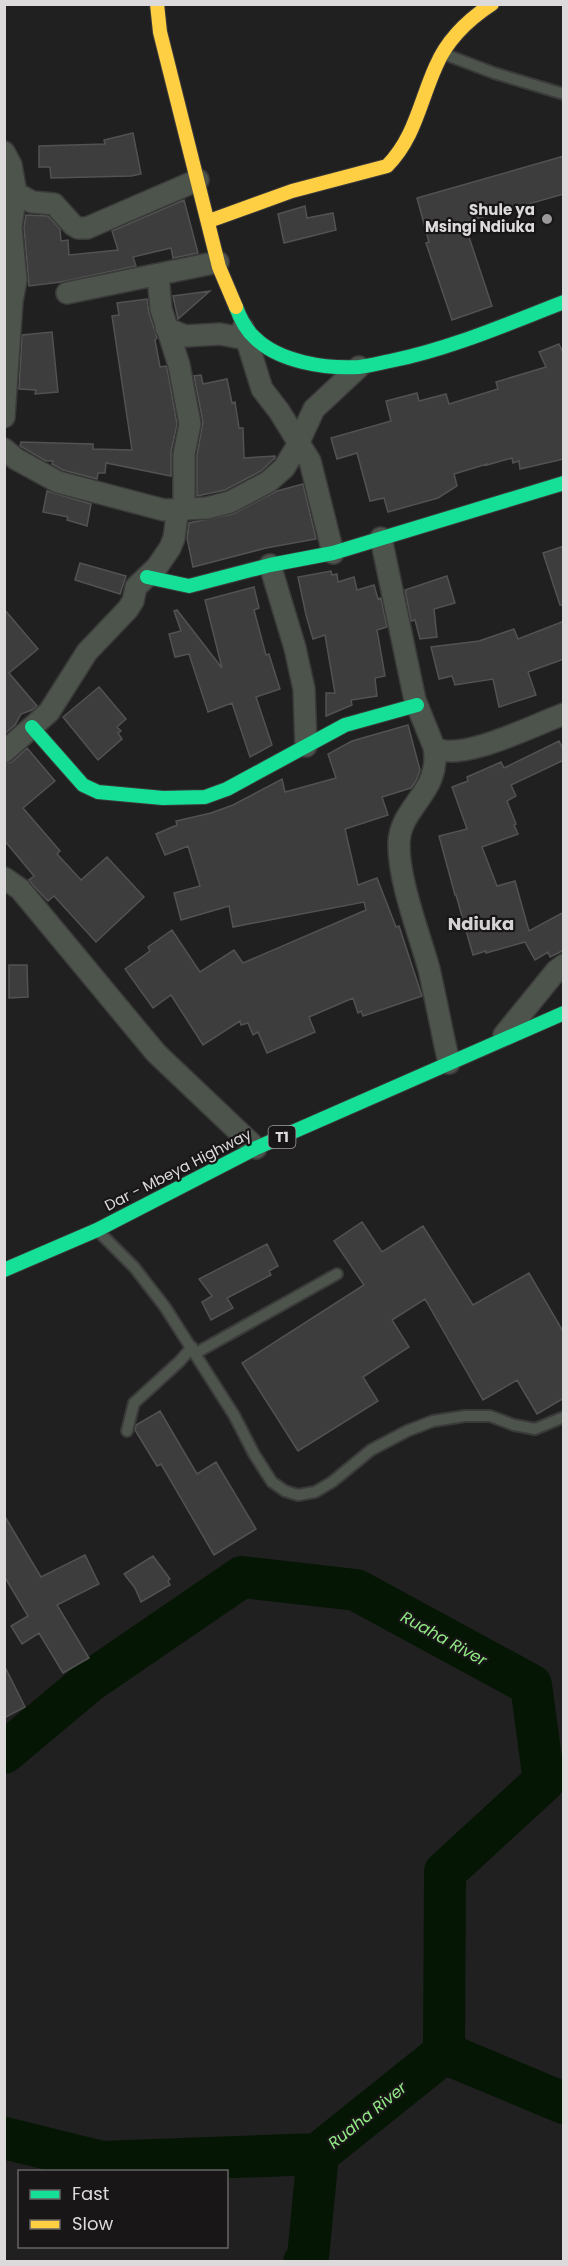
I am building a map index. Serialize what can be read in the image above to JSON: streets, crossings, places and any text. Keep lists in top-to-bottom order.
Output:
{
  "streets": {
    "main road": ["T1", "Dar - Mbeya Highway"]
  },
  "districts": ["Ndiuka"],
  "water": ["Ruaha River"],
  "places": ["Shule ya Msingi Ndiuka"],
  "legend": ["Fast", "Slow"]
}
